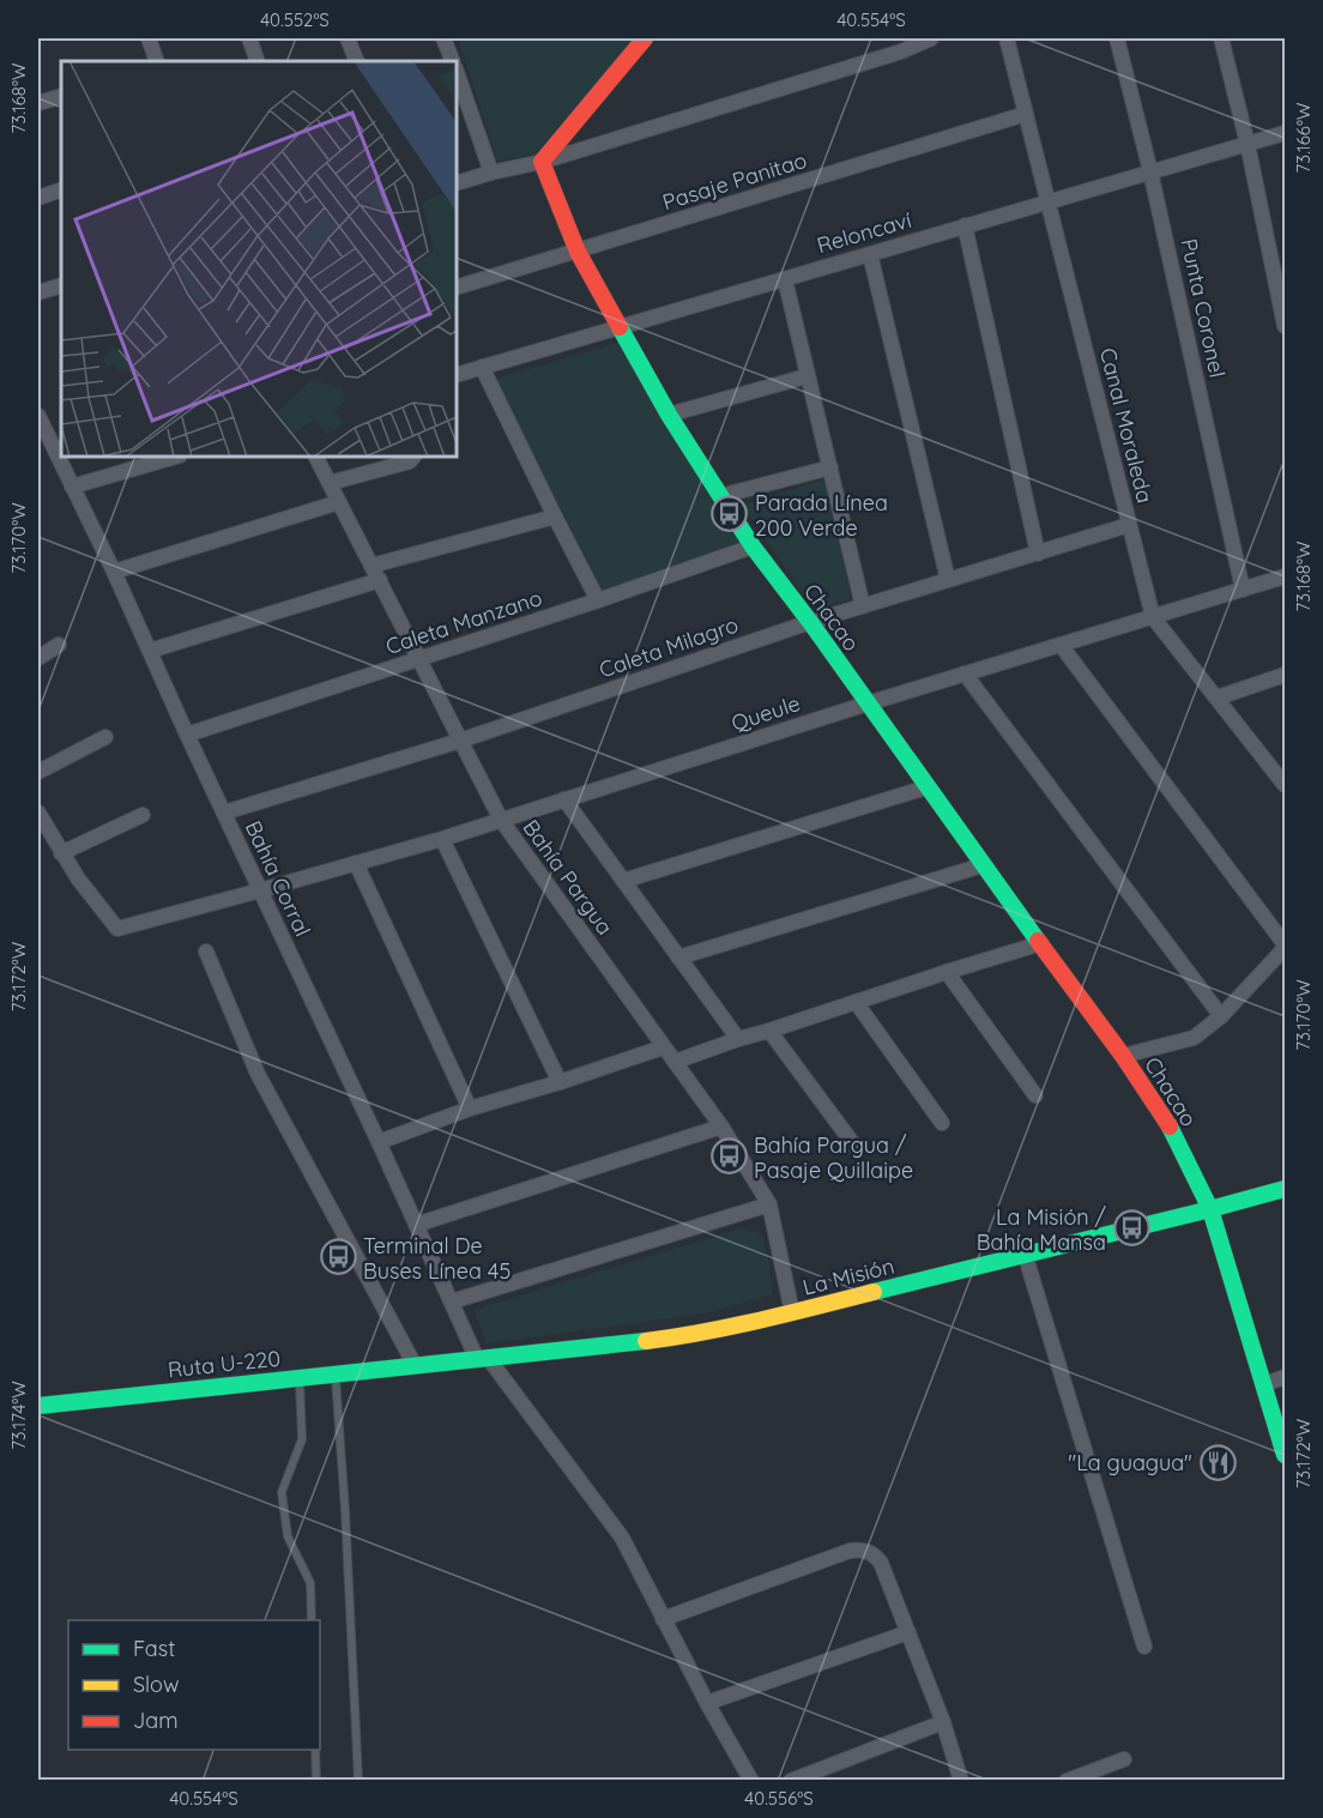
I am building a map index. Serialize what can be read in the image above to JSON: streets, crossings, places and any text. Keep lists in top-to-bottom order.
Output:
{
  "streets": {
    "street": [
      "Pasaje Panitao",
      "Reloncaví",
      "Punta Coronel",
      "Canal Moraleda",
      "Chacao",
      "Caleta Manzano",
      "Caleta Milagro",
      "Queule",
      "Bahía Pargua",
      "Bahía Corral",
      "La Misión",
      "Ruta U-220"
    ]
  },
  "crossings": [
    ["Pasaje Panitao", "Canal Moraleda"],
    ["Pasaje Panitao", "Chacao"],
    ["Reloncaví", "Punta Coronel"],
    ["Reloncaví", "Canal Moraleda"],
    ["Reloncaví", "Chacao"],
    ["Punta Coronel", "Queule"],
    ["Canal Moraleda", "Caleta Milagro"],
    ["Canal Moraleda", "Queule"],
    ["Chacao", "Caleta Manzano"],
    ["Chacao", "Caleta Milagro"],
    ["Chacao", "Queule"],
    ["Chacao", "La Misión"],
    ["Caleta Manzano", "Bahía Pargua"],
    ["Caleta Manzano", "Bahía Corral"],
    ["Caleta Milagro", "Bahía Pargua"],
    ["Caleta Milagro", "Bahía Corral"],
    ["Queule", "Bahía Pargua"],
    ["Queule", "Bahía Corral"],
    ["Bahía Pargua", "La Misión"],
    ["Bahía Corral", "La Misión"],
    ["La Misión", "Ruta U-220"]
  ],
  "places": {
    "bus stop": [
      "Parada Línea 200 Verde",
      "Bahía Pargua / Pasaje Quillaipe",
      "La Misión / Bahía Mansa",
      "Terminal De Buses Línea 45"
    ],
    "restaurant": ["\"La guagua\""]
  },
  "legend": ["Fast", "Slow", "Jam"],
  "coordinates": [
    "40.552°S",
    "40.554°S",
    "73.168°W",
    "73.166°W",
    "73.170°W",
    "73.172°W",
    "73.174°W",
    "40.556°S"
  ]
}
